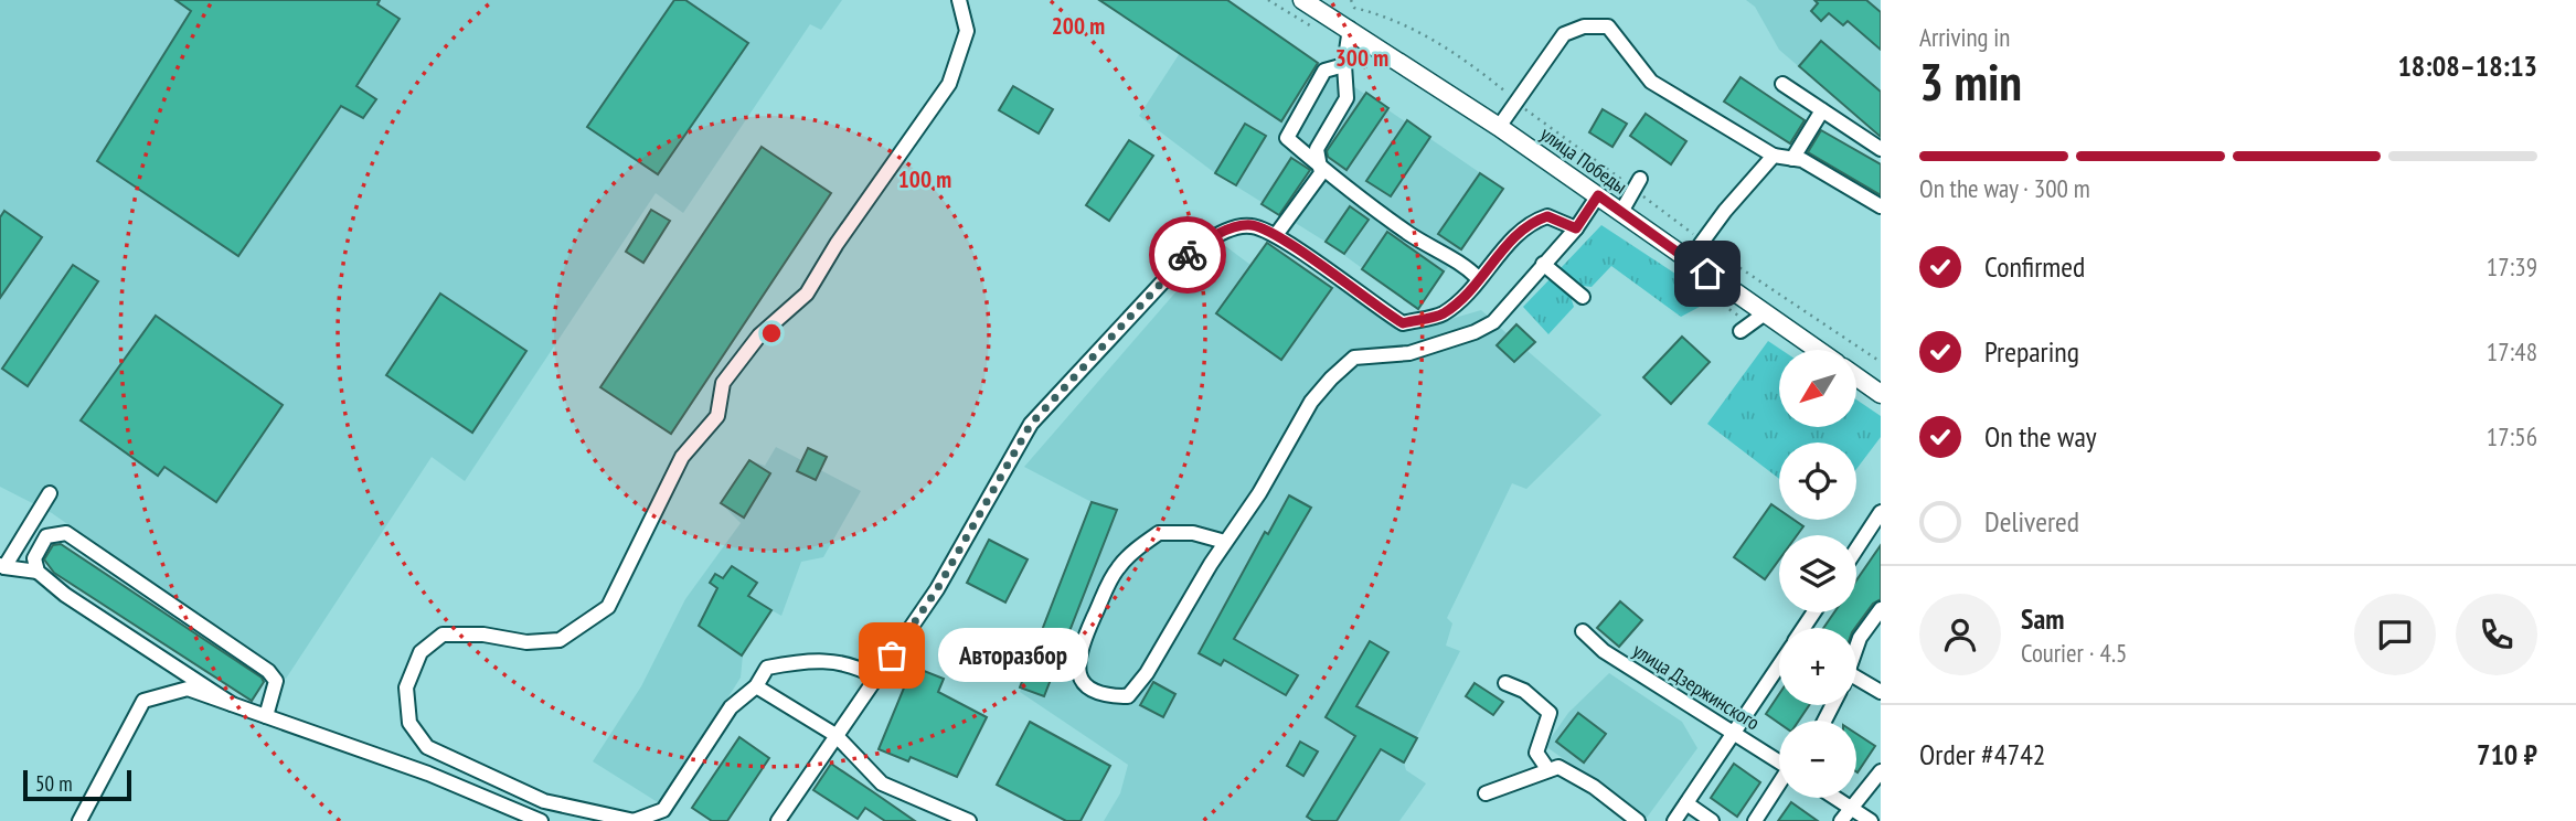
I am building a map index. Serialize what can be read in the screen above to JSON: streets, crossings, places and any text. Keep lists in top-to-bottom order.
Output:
{
  "streets": {
    "main road": ["улица Победы"],
    "street": ["улица Дзержинского"]
  },
  "places": ["Авторазбор"],
  "scale_bar": "50 m",
  "north": "bottom left",
  "page": {
    "heading": ["3 min", "Arriving in", "18:08–18:13"],
    "panel": [
      "Sam",
      "Courier · 4.5",
      "Order #4742",
      "710 ₽"
    ],
    "bar": "On the way · 300 m",
    "list": [
      ["Confirmed", "17:39"],
      ["Preparing", "17:48"],
      ["On the way", "17:56"],
      "Delivered"
    ],
    "map_buttons": ["+", "−"],
    "bubble": "Авторазбор",
    "scale": "50 m"
  },
  "rings": ["200 m", "300 m", "100 m"]
}
